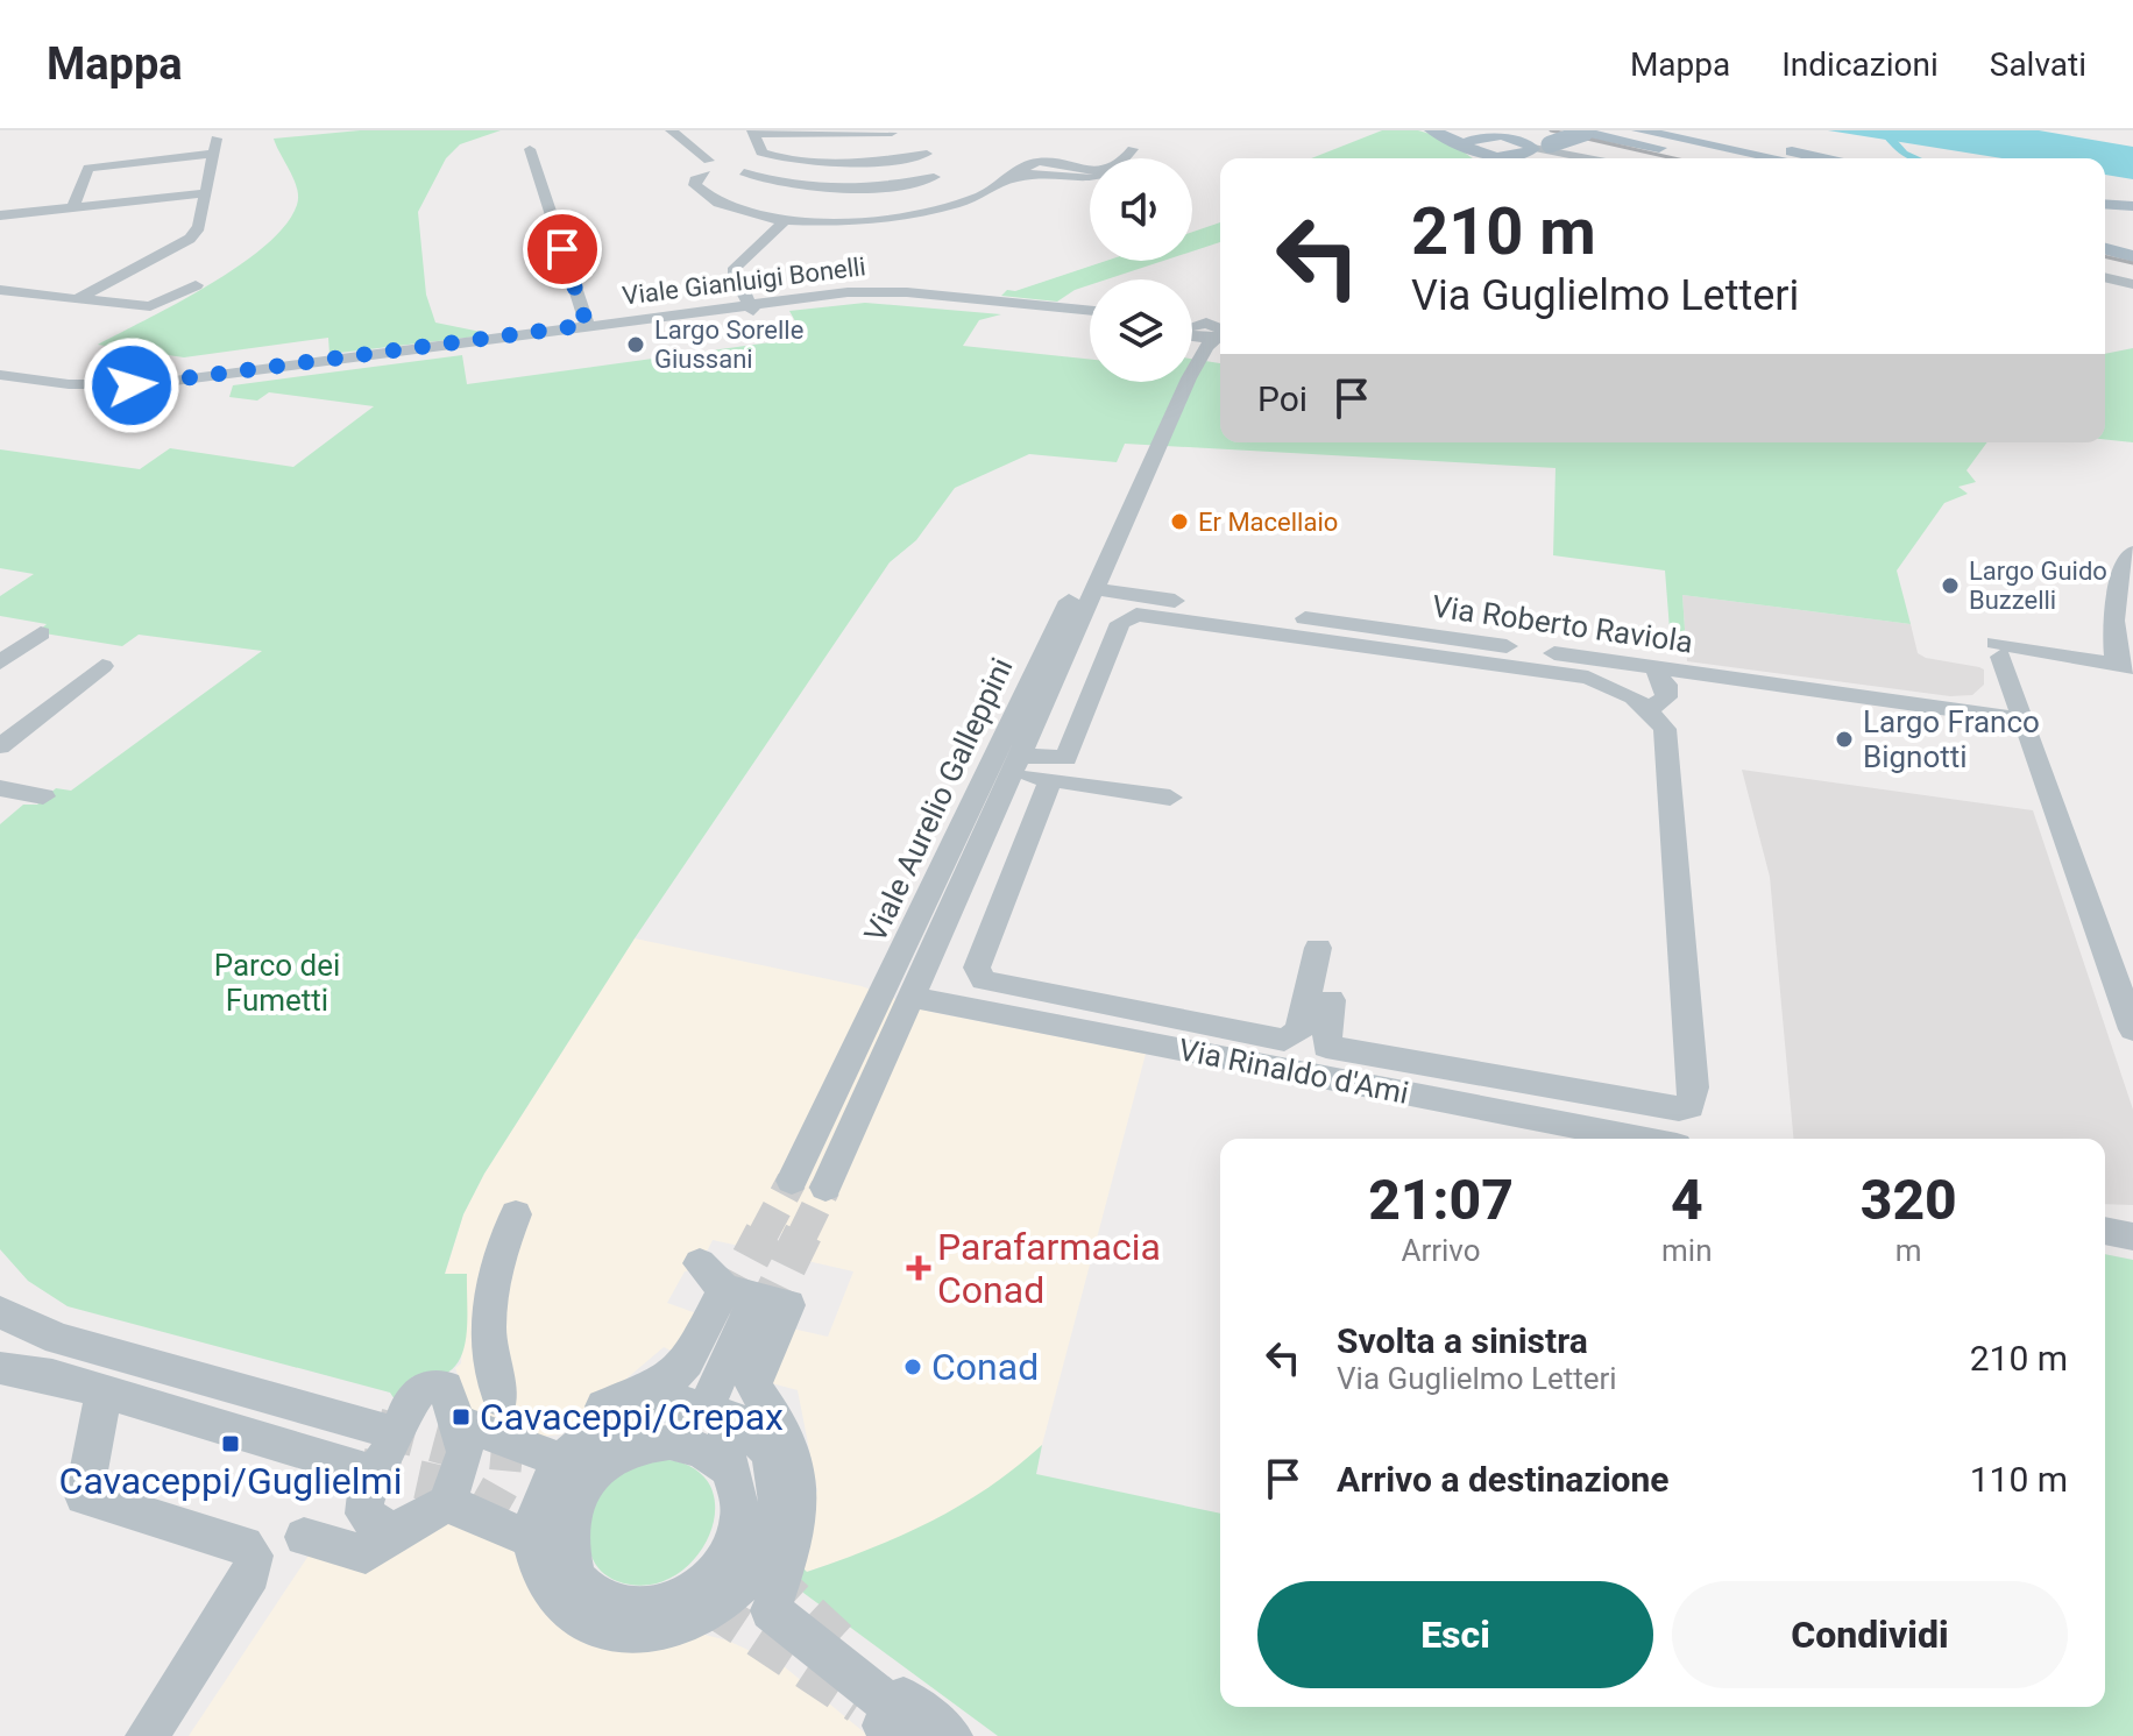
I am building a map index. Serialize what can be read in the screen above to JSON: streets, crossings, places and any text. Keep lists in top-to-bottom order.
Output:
{
  "streets": {
    "street": [
      "Viale Gianluigi Bonelli",
      "Via Roberto Raviola",
      "Viale Aurelio Galleppini",
      "Via Rinaldo d'Ami"
    ]
  },
  "crossings": [
    ["Via Roberto Raviola", "Viale Aurelio Galleppini"],
    ["Viale Aurelio Galleppini", "Via Rinaldo d'Ami"]
  ],
  "parks": ["Parco dei Fumetti"],
  "places": {
    "other": [
      "Largo Sorelle Giussani",
      "Er Macellaio",
      "Largo Guido Buzzelli",
      "Largo Franco Bignotti",
      "Conad"
    ],
    "health": ["Parafarmacia Conad"],
    "transit": ["Cavaceppi/Crepax", "Cavaceppi/Guglielmi"]
  },
  "page": {
    "header": "Mappa",
    "nav": ["Mappa", "Indicazioni", "Salvati"],
    "turn": ["210 m", "Via Guglielmo Letteri"],
    "then": "Poi",
    "eta": [
      "21:07",
      "Arrivo",
      "4",
      "min",
      "320",
      "m"
    ],
    "list": [
      {
        "name": "Svolta a sinistra",
        "note": "Via Guglielmo Letteri",
        "value": "210 m"
      },
      {
        "name": "Arrivo a destinazione",
        "value": "110 m"
      }
    ],
    "buttons": ["Esci", "Condividi"]
  }
}
